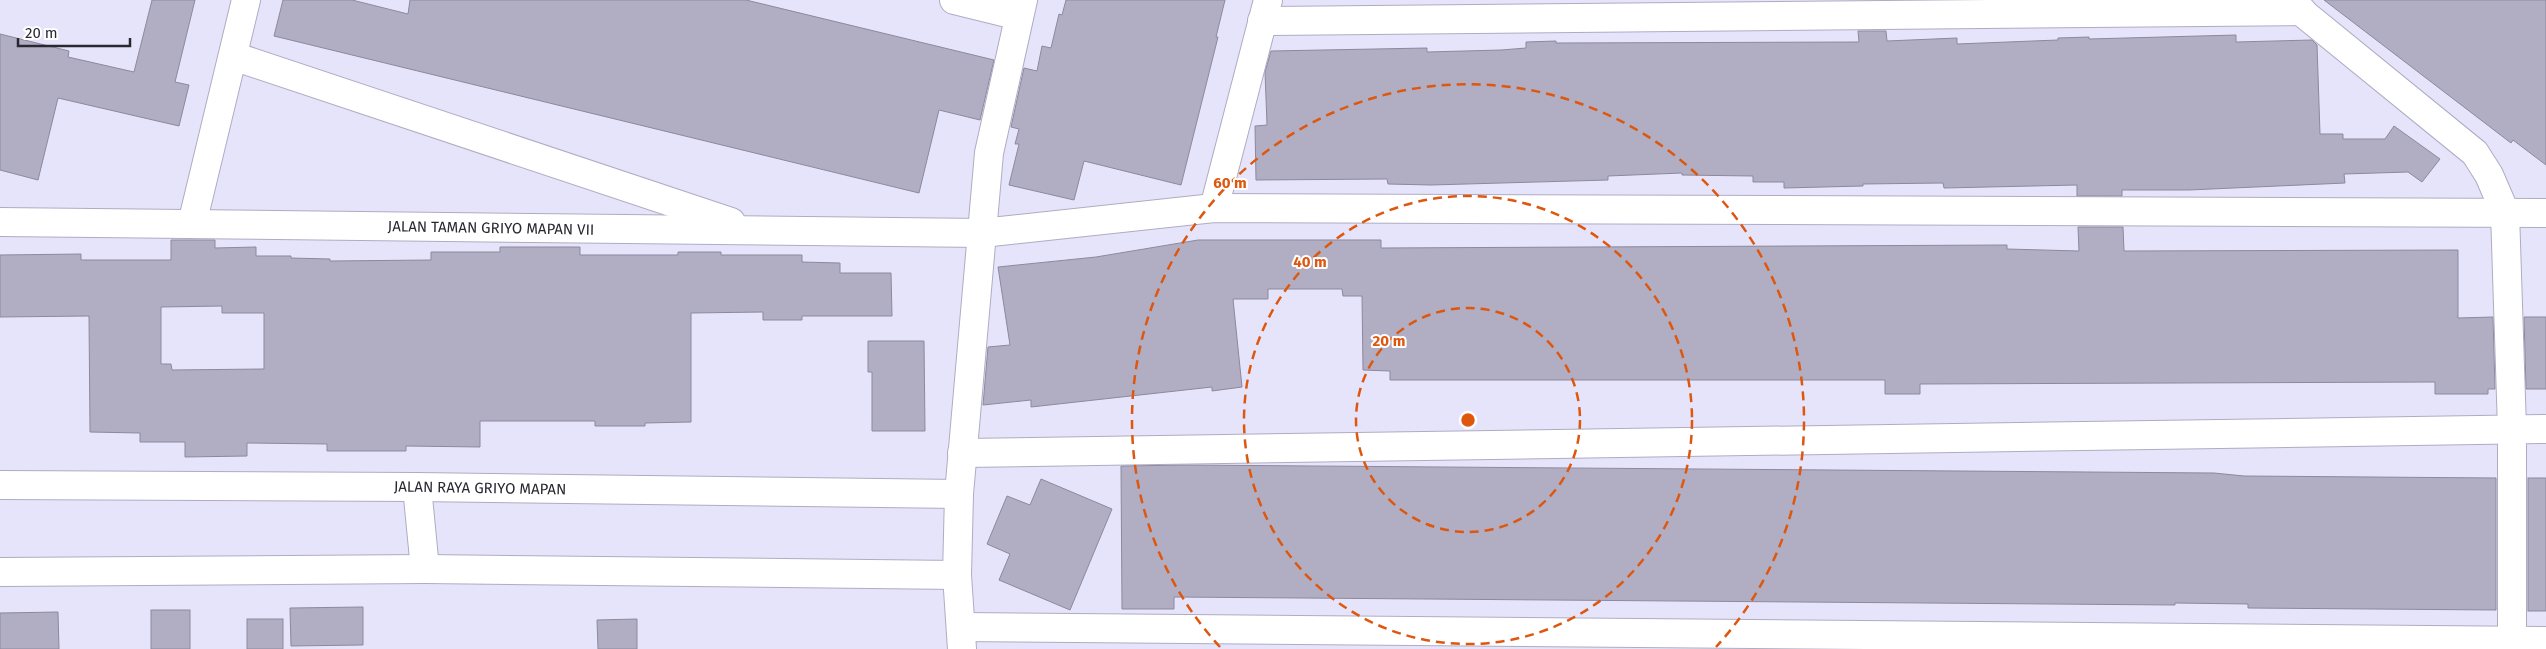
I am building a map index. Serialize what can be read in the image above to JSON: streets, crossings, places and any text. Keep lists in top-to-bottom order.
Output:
{
  "streets": {
    "street": ["JALAN TAMAN GRIYO MAPAN VII", "JALAN RAYA GRIYO MAPAN"]
  },
  "scale_bar": "20 m",
  "rings": ["60 m", "40 m", "20 m"]
}
